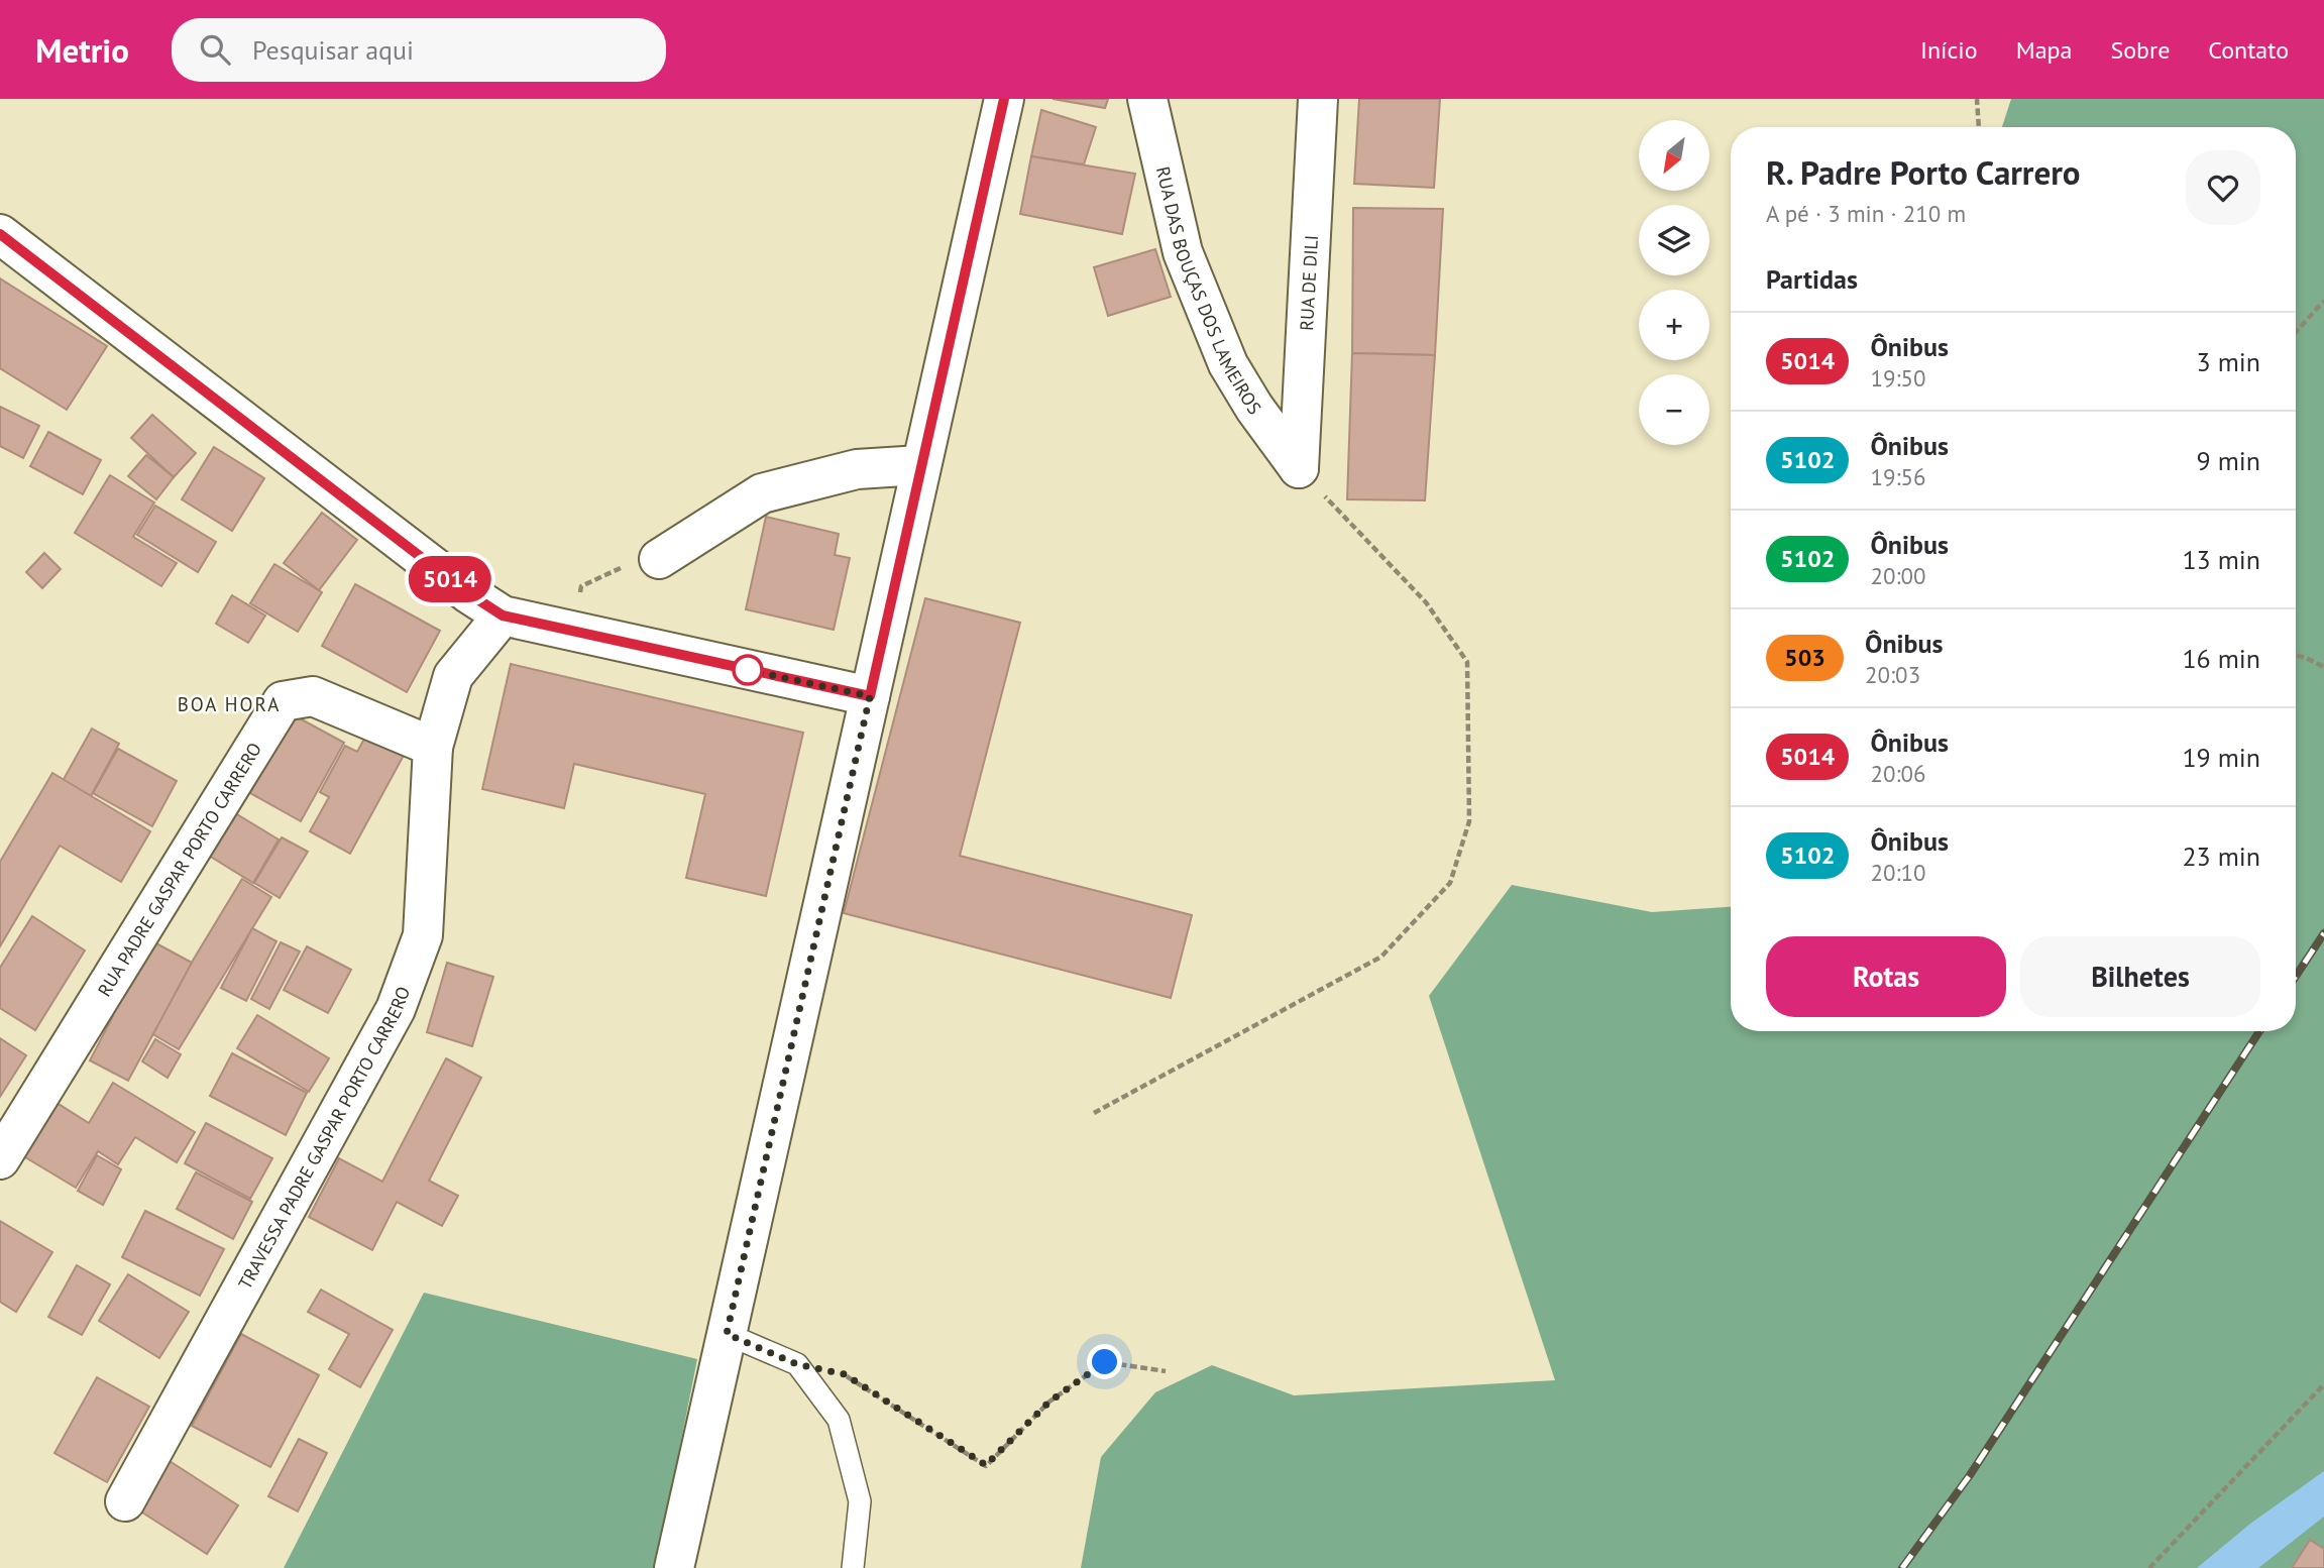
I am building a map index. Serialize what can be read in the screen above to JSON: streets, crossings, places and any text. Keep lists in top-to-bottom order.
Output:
{
  "streets": {
    "street": [
      "RUA DE DILI",
      "RUA DAS BOUÇAS DOS LAMEIROS",
      "RUA PADRE GASPAR PORTO CARRERO",
      "TRAVESSA PADRE GASPAR PORTO CARRERO"
    ]
  },
  "crossings": [
    ["RUA DE DILI", "RUA DAS BOUÇAS DOS LAMEIROS"],
    ["RUA PADRE GASPAR PORTO CARRERO", "TRAVESSA PADRE GASPAR PORTO CARRERO"]
  ],
  "districts": ["BOA HORA"],
  "lines": ["bus line 5014"],
  "north": "bottom left",
  "page": {
    "header": "Metrio",
    "search": "Pesquisar aqui",
    "nav": [
      "Início",
      "Mapa",
      "Sobre",
      "Contato"
    ],
    "on_map": "5014",
    "map_buttons": ["+", "−"],
    "heading": [
      ["R. Padre Porto Carrero", "A pé · 3 min · 210 m"],
      "Partidas"
    ],
    "list": [
      {
        "mark": "5014",
        "name": "Ônibus",
        "note": "19:50",
        "value": "3 min"
      },
      {
        "mark": "5102",
        "name": "Ônibus",
        "note": "19:56",
        "value": "9 min"
      },
      {
        "mark": "5102",
        "name": "Ônibus",
        "note": "20:00",
        "value": "13 min"
      },
      {
        "mark": "503",
        "name": "Ônibus",
        "note": "20:03",
        "value": "16 min"
      },
      {
        "mark": "5014",
        "name": "Ônibus",
        "note": "20:06",
        "value": "19 min"
      },
      {
        "mark": "5102",
        "name": "Ônibus",
        "note": "20:10",
        "value": "23 min"
      }
    ],
    "buttons": ["Rotas", "Bilhetes"]
  }
}
